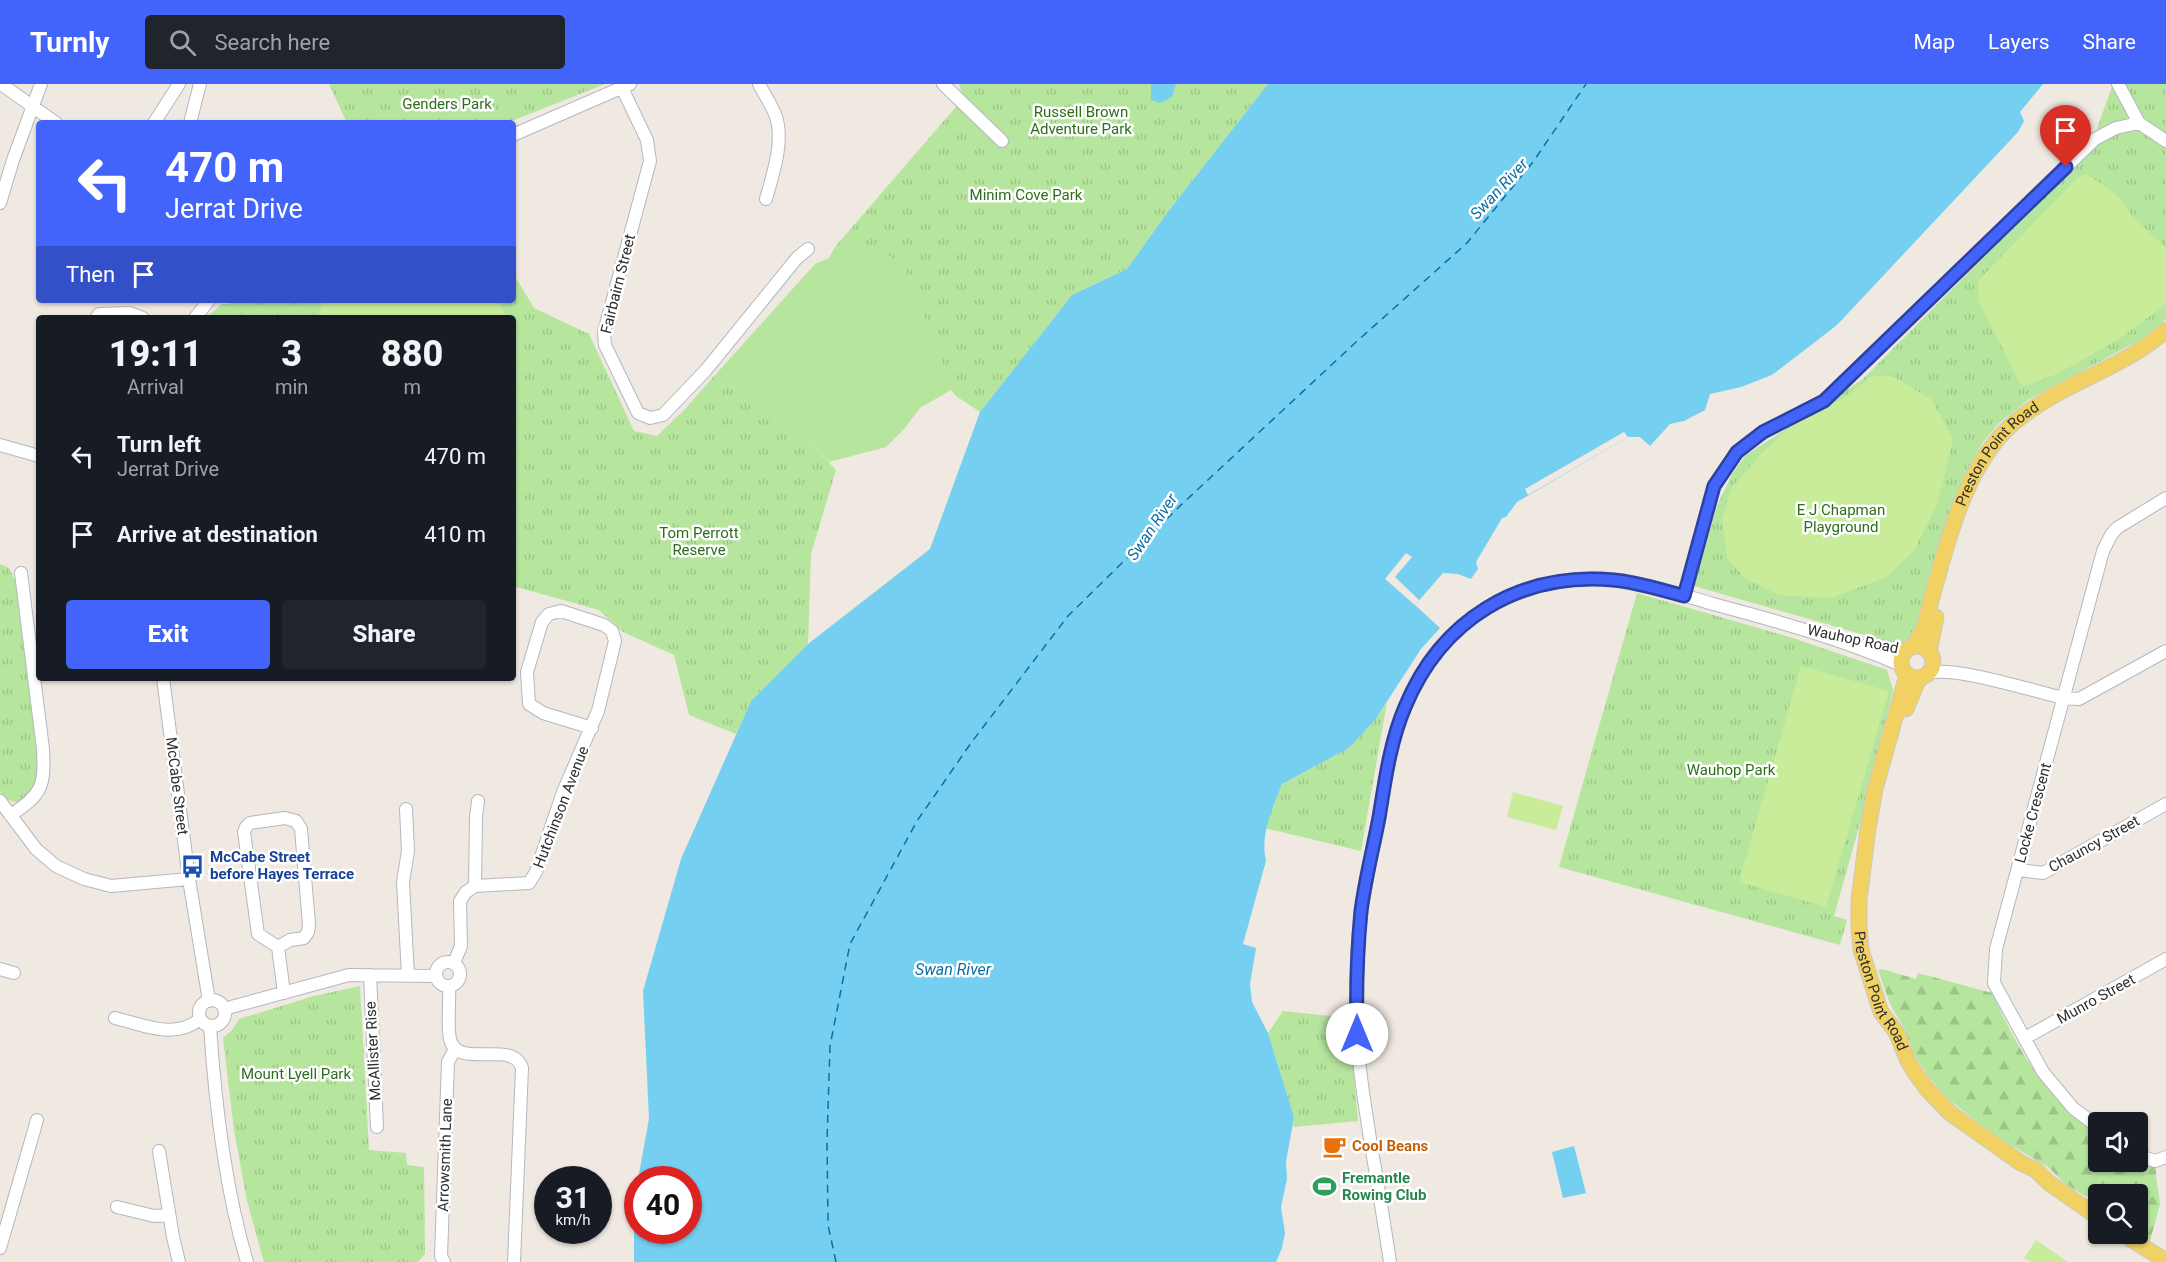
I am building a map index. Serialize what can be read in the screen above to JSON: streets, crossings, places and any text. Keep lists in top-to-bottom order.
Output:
{
  "streets": {
    "main road": ["Preston Point Road"],
    "street": [
      "Fairbairn Street",
      "Wauhop Road",
      "McCabe Street",
      "Hutchinson Avenue",
      "Locke Crescent",
      "Chauncy Street",
      "Munro Street",
      "McAllister Rise",
      "Arrowsmith Lane"
    ]
  },
  "crossings": [
    ["Preston Point Road", "Wauhop Road"],
    ["Wauhop Road", "Locke Crescent"],
    ["Locke Crescent", "Chauncy Street"],
    ["Locke Crescent", "Munro Street"]
  ],
  "water": ["Swan River"],
  "parks": [
    "Genders Park",
    "Russell Brown Adventure Park",
    "Minim Cove Park",
    "E J Chapman Playground",
    "Tom Perrott Reserve",
    "Wauhop Park",
    "Mount Lyell Park"
  ],
  "places": {
    "bus stop": ["McCabe Street before Hayes Terrace"],
    "cafe": ["Cool Beans"],
    "sports": ["Fremantle Rowing Club"]
  },
  "page": {
    "header": "Turnly",
    "search": "Search here",
    "nav": ["Map", "Layers", "Share"],
    "turn": ["470 m", "Jerrat Drive"],
    "then": "Then",
    "eta": [
      "19:11",
      "Arrival",
      "3",
      "min",
      "880",
      "m"
    ],
    "list": [
      {
        "name": "Turn left",
        "note": "Jerrat Drive",
        "value": "470 m"
      },
      {
        "name": "Arrive at destination",
        "value": "410 m"
      }
    ],
    "buttons": ["Exit", "Share"],
    "speed": "31 km/h",
    "limit": "40"
  }
}
